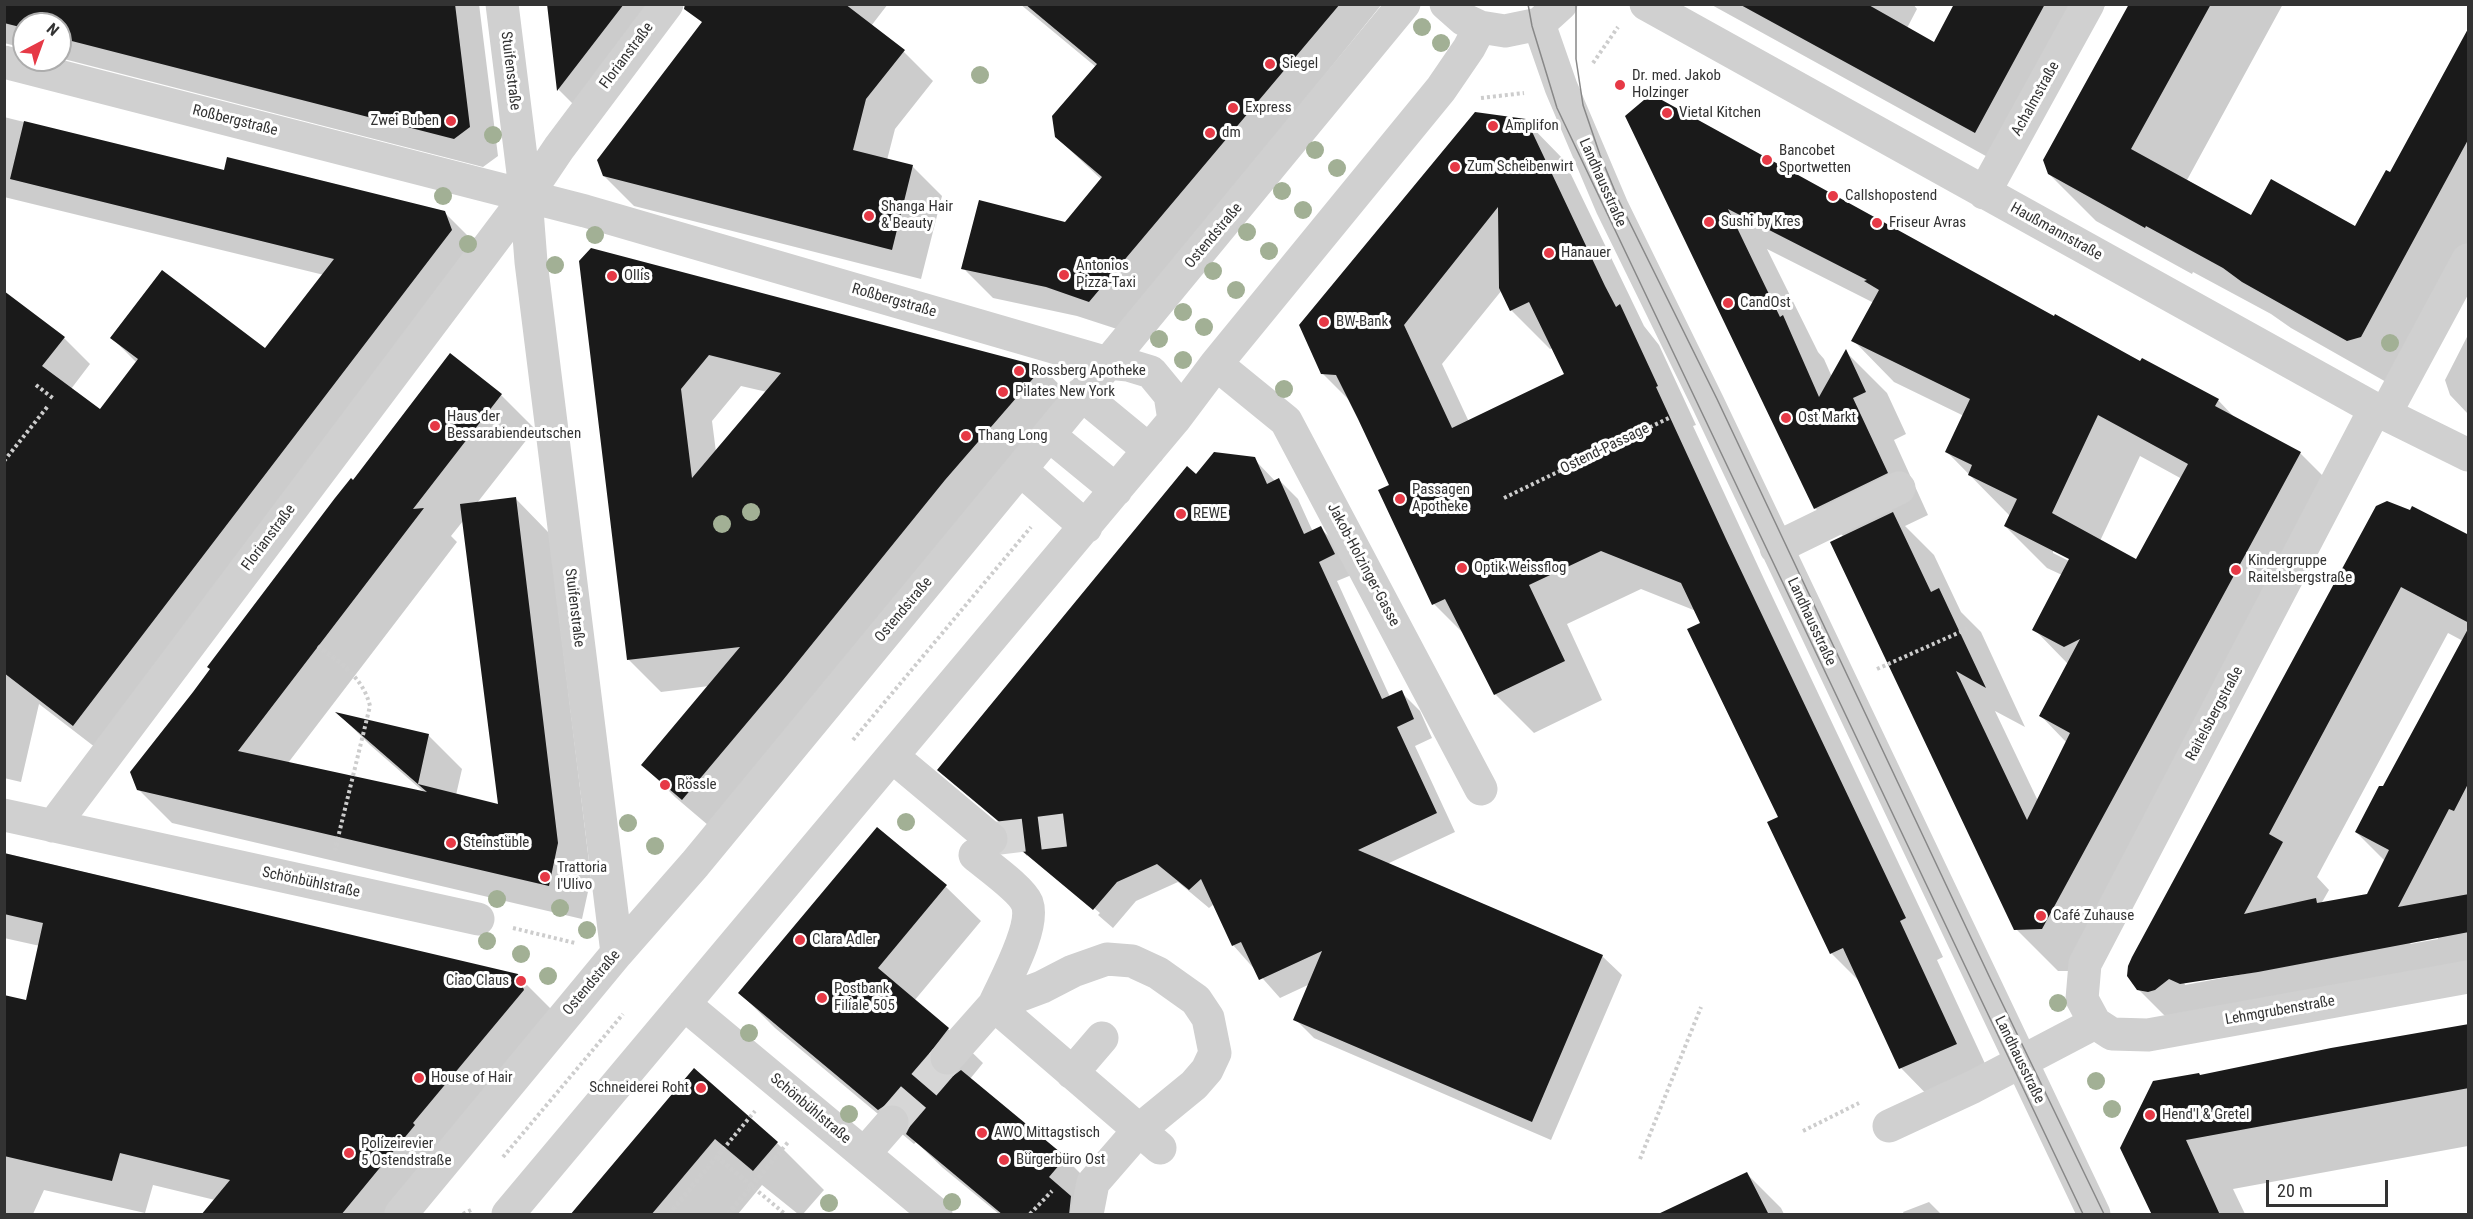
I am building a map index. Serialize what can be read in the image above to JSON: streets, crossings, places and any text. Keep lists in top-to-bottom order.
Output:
{
  "streets": {
    "street": [
      "Florianstraße",
      "Stuifenstraße",
      "Achalmstraße",
      "Roßbergstraße",
      "Landhausstraße",
      "Haußmannstraße",
      "Ostendstraße",
      "Jakob-Holzinger-Gasse",
      "Raitelsbergstraße",
      "Schönbühlstraße",
      "Lehmgrubenstraße"
    ],
    "path": ["Ostend-Passage"]
  },
  "crossings": [
    ["Florianstraße", "Stuifenstraße"],
    ["Florianstraße", "Roßbergstraße"],
    ["Florianstraße", "Schönbühlstraße"],
    ["Stuifenstraße", "Roßbergstraße"],
    ["Stuifenstraße", "Ostendstraße"],
    ["Achalmstraße", "Haußmannstraße"],
    ["Roßbergstraße", "Ostendstraße"],
    ["Landhausstraße", "Ostend-Passage"],
    ["Haußmannstraße", "Raitelsbergstraße"],
    ["Raitelsbergstraße", "Lehmgrubenstraße"]
  ],
  "places": [
    "Siegel",
    "Dr. med. Jakob Holzinger",
    "Express",
    "Vietal Kitchen",
    "Zwei Buben",
    "Amplifon",
    "dm",
    "Bancobet Sportwetten",
    "Zum Scheibenwirt",
    "Callshopostend",
    "Shanga Hair & Beauty",
    "Sushi by Kres",
    "Friseur Avras",
    "Hanauer",
    "Antonios Pizza-Taxi",
    "Ollis",
    "CandOst",
    "BW-Bank",
    "Rossberg Apotheke",
    "Pilates New York",
    "Ost Markt",
    "Haus der Bessarabiendeutschen",
    "Thang Long",
    "Passagen Apotheke",
    "REWE",
    "Optik Weissflog",
    "Kindergruppe Raitelsbergstraße",
    "Rössle",
    "Steinstüble",
    "Trattoria l'Ulivo",
    "Café Zuhause",
    "Clara Adler",
    "Ciao Claus",
    "Postbank Filiale 505",
    "House of Hair",
    "Schneiderei Roht",
    "Hend'l & Gretel",
    "AWO Mittagstisch",
    "Polizeirevier 5 Ostendstraße",
    "Bürgerbüro Ost"
  ],
  "scale_bar": "20 m",
  "north": "top right"
}
